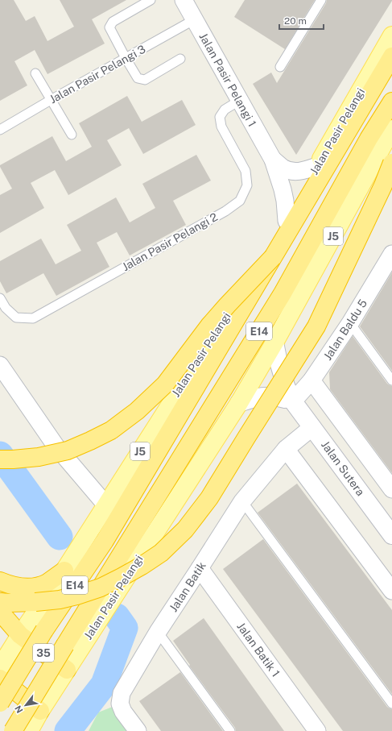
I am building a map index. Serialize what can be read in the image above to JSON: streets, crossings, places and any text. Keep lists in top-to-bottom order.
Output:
{
  "streets": {
    "highway": ["E14", "35"],
    "main road": ["Jalan Pasir Pelangi", "J5"],
    "street": [
      "Jalan Pasir Pelangi 1",
      "Jalan Baldu 5",
      "Jalan Sutera",
      "Jalan Batik",
      "Jalan Batik 1"
    ],
    "lane": ["Jalan Pasir Pelangi 3", "Jalan Pasir Pelangi 2"]
  },
  "crossings": [
    ["Jalan Pasir Pelangi 3", "Jalan Pasir Pelangi 1"],
    ["Jalan Pasir Pelangi 1", "Jalan Pasir Pelangi"],
    ["Jalan Pasir Pelangi 1", "Jalan Pasir Pelangi 2"],
    ["Jalan Pasir Pelangi", "Jalan Sutera"],
    ["Jalan Pasir Pelangi", "35"],
    ["Jalan Baldu 5", "Jalan Sutera"],
    ["Jalan Sutera", "Jalan Batik"],
    ["Jalan Batik", "Jalan Batik 1"]
  ],
  "scale_bar": "20 m",
  "north": "bottom left"
}
